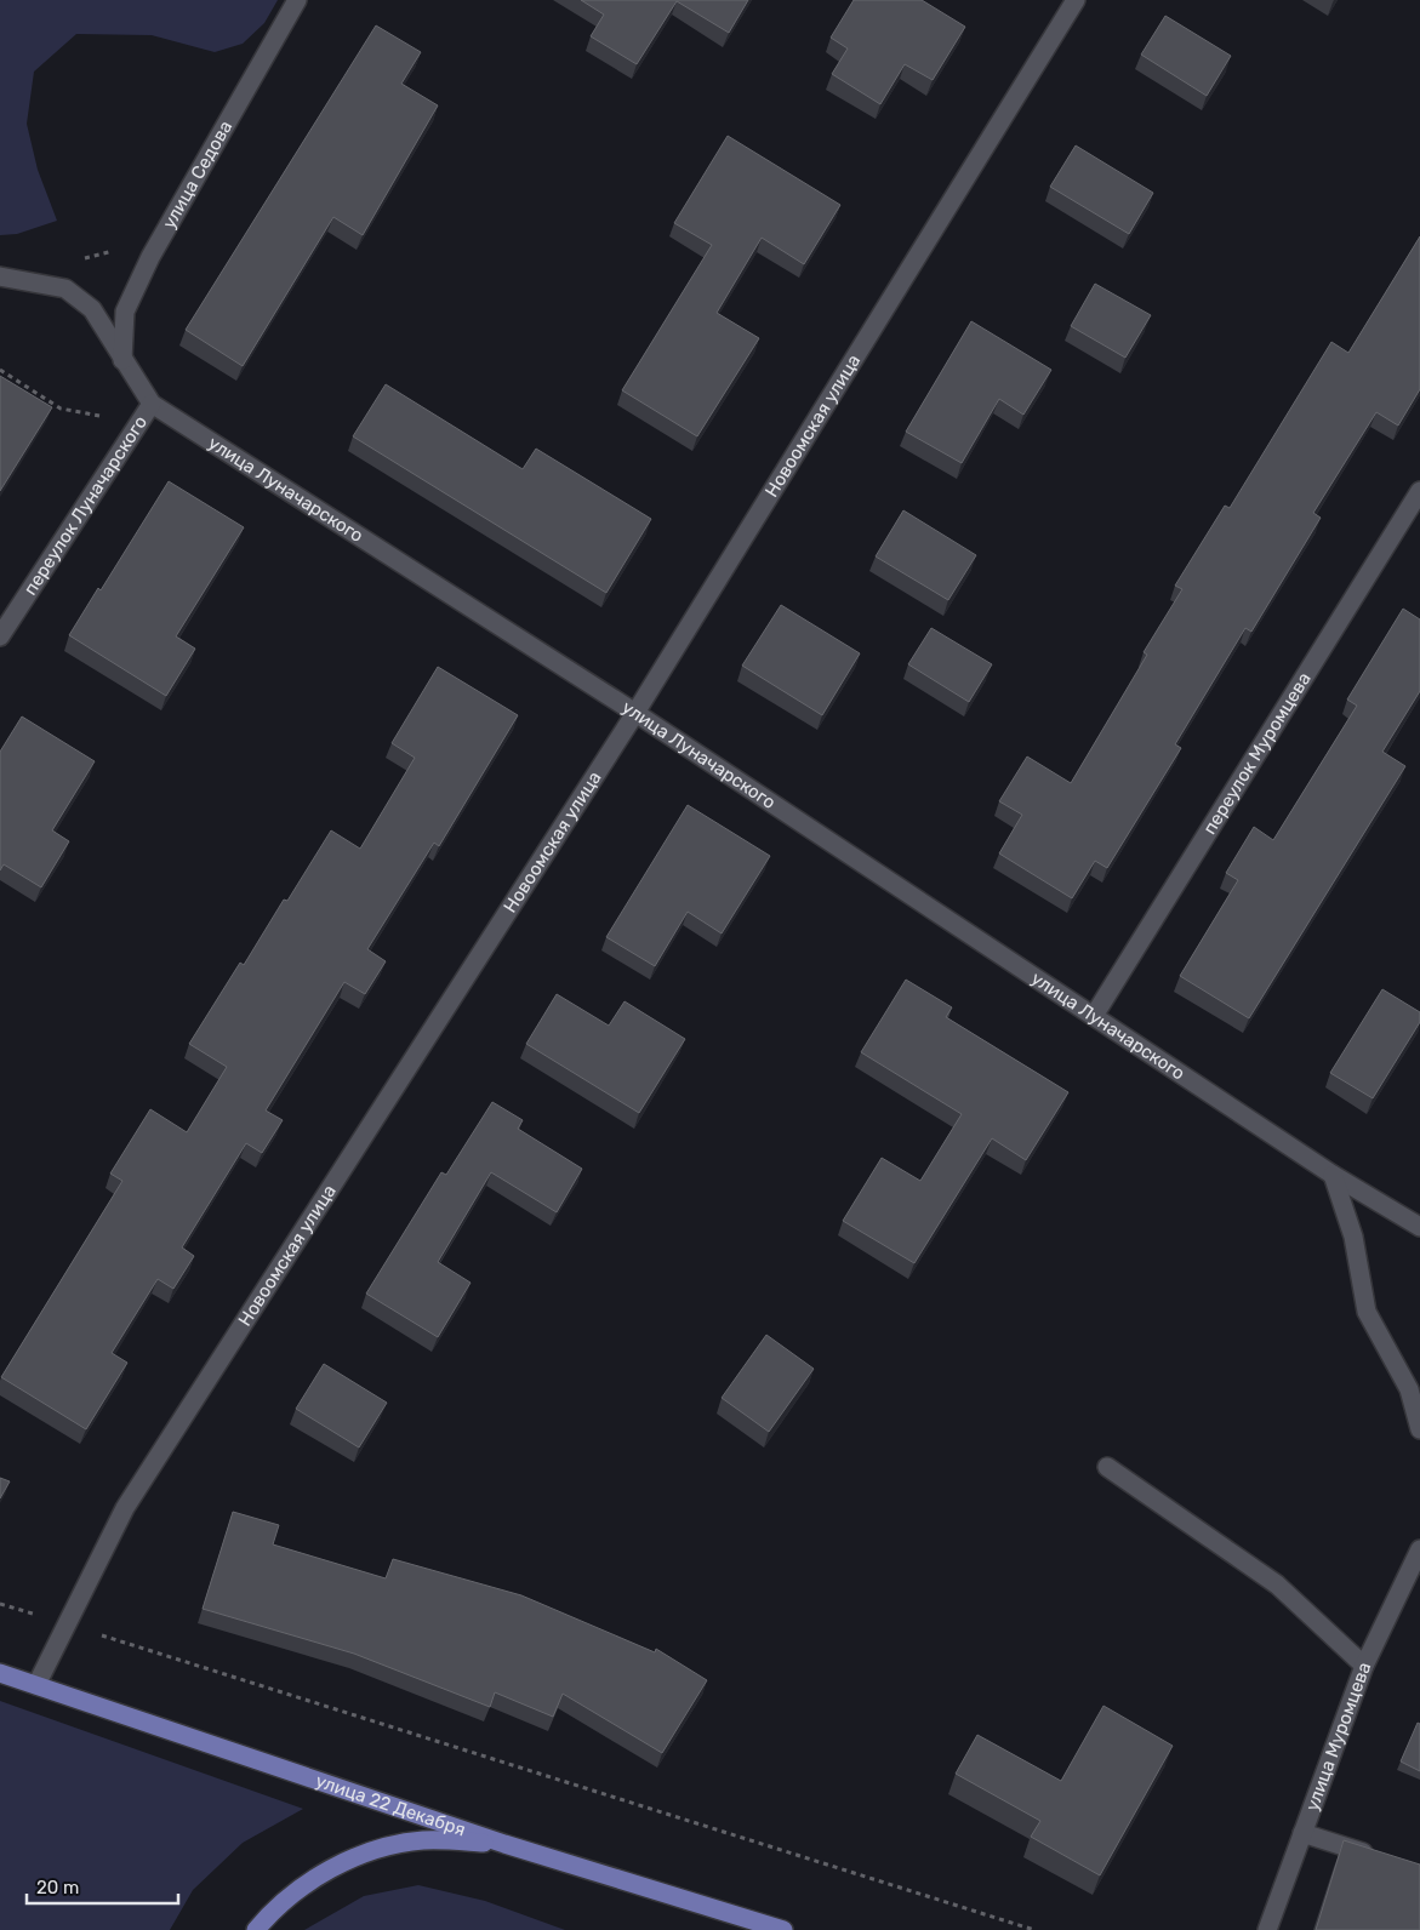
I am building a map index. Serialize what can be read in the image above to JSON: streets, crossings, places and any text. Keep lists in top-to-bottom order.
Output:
{
  "streets": {
    "main road": ["улица 22 Декабря"],
    "street": [
      "улица Седова",
      "Новоомская улица",
      "улица Луначарского",
      "переулок Луначарского",
      "переулок Муромцева",
      "улица Муромцева"
    ]
  },
  "crossings": [
    ["улица Седова", "улица Луначарского"],
    ["Новоомская улица", "улица Луначарского"],
    ["Новоомская улица", "улица 22 Декабря"],
    ["улица Луначарского", "переулок Луначарского"],
    ["улица Луначарского", "переулок Муромцева"]
  ],
  "scale_bar": "20 m"
}
